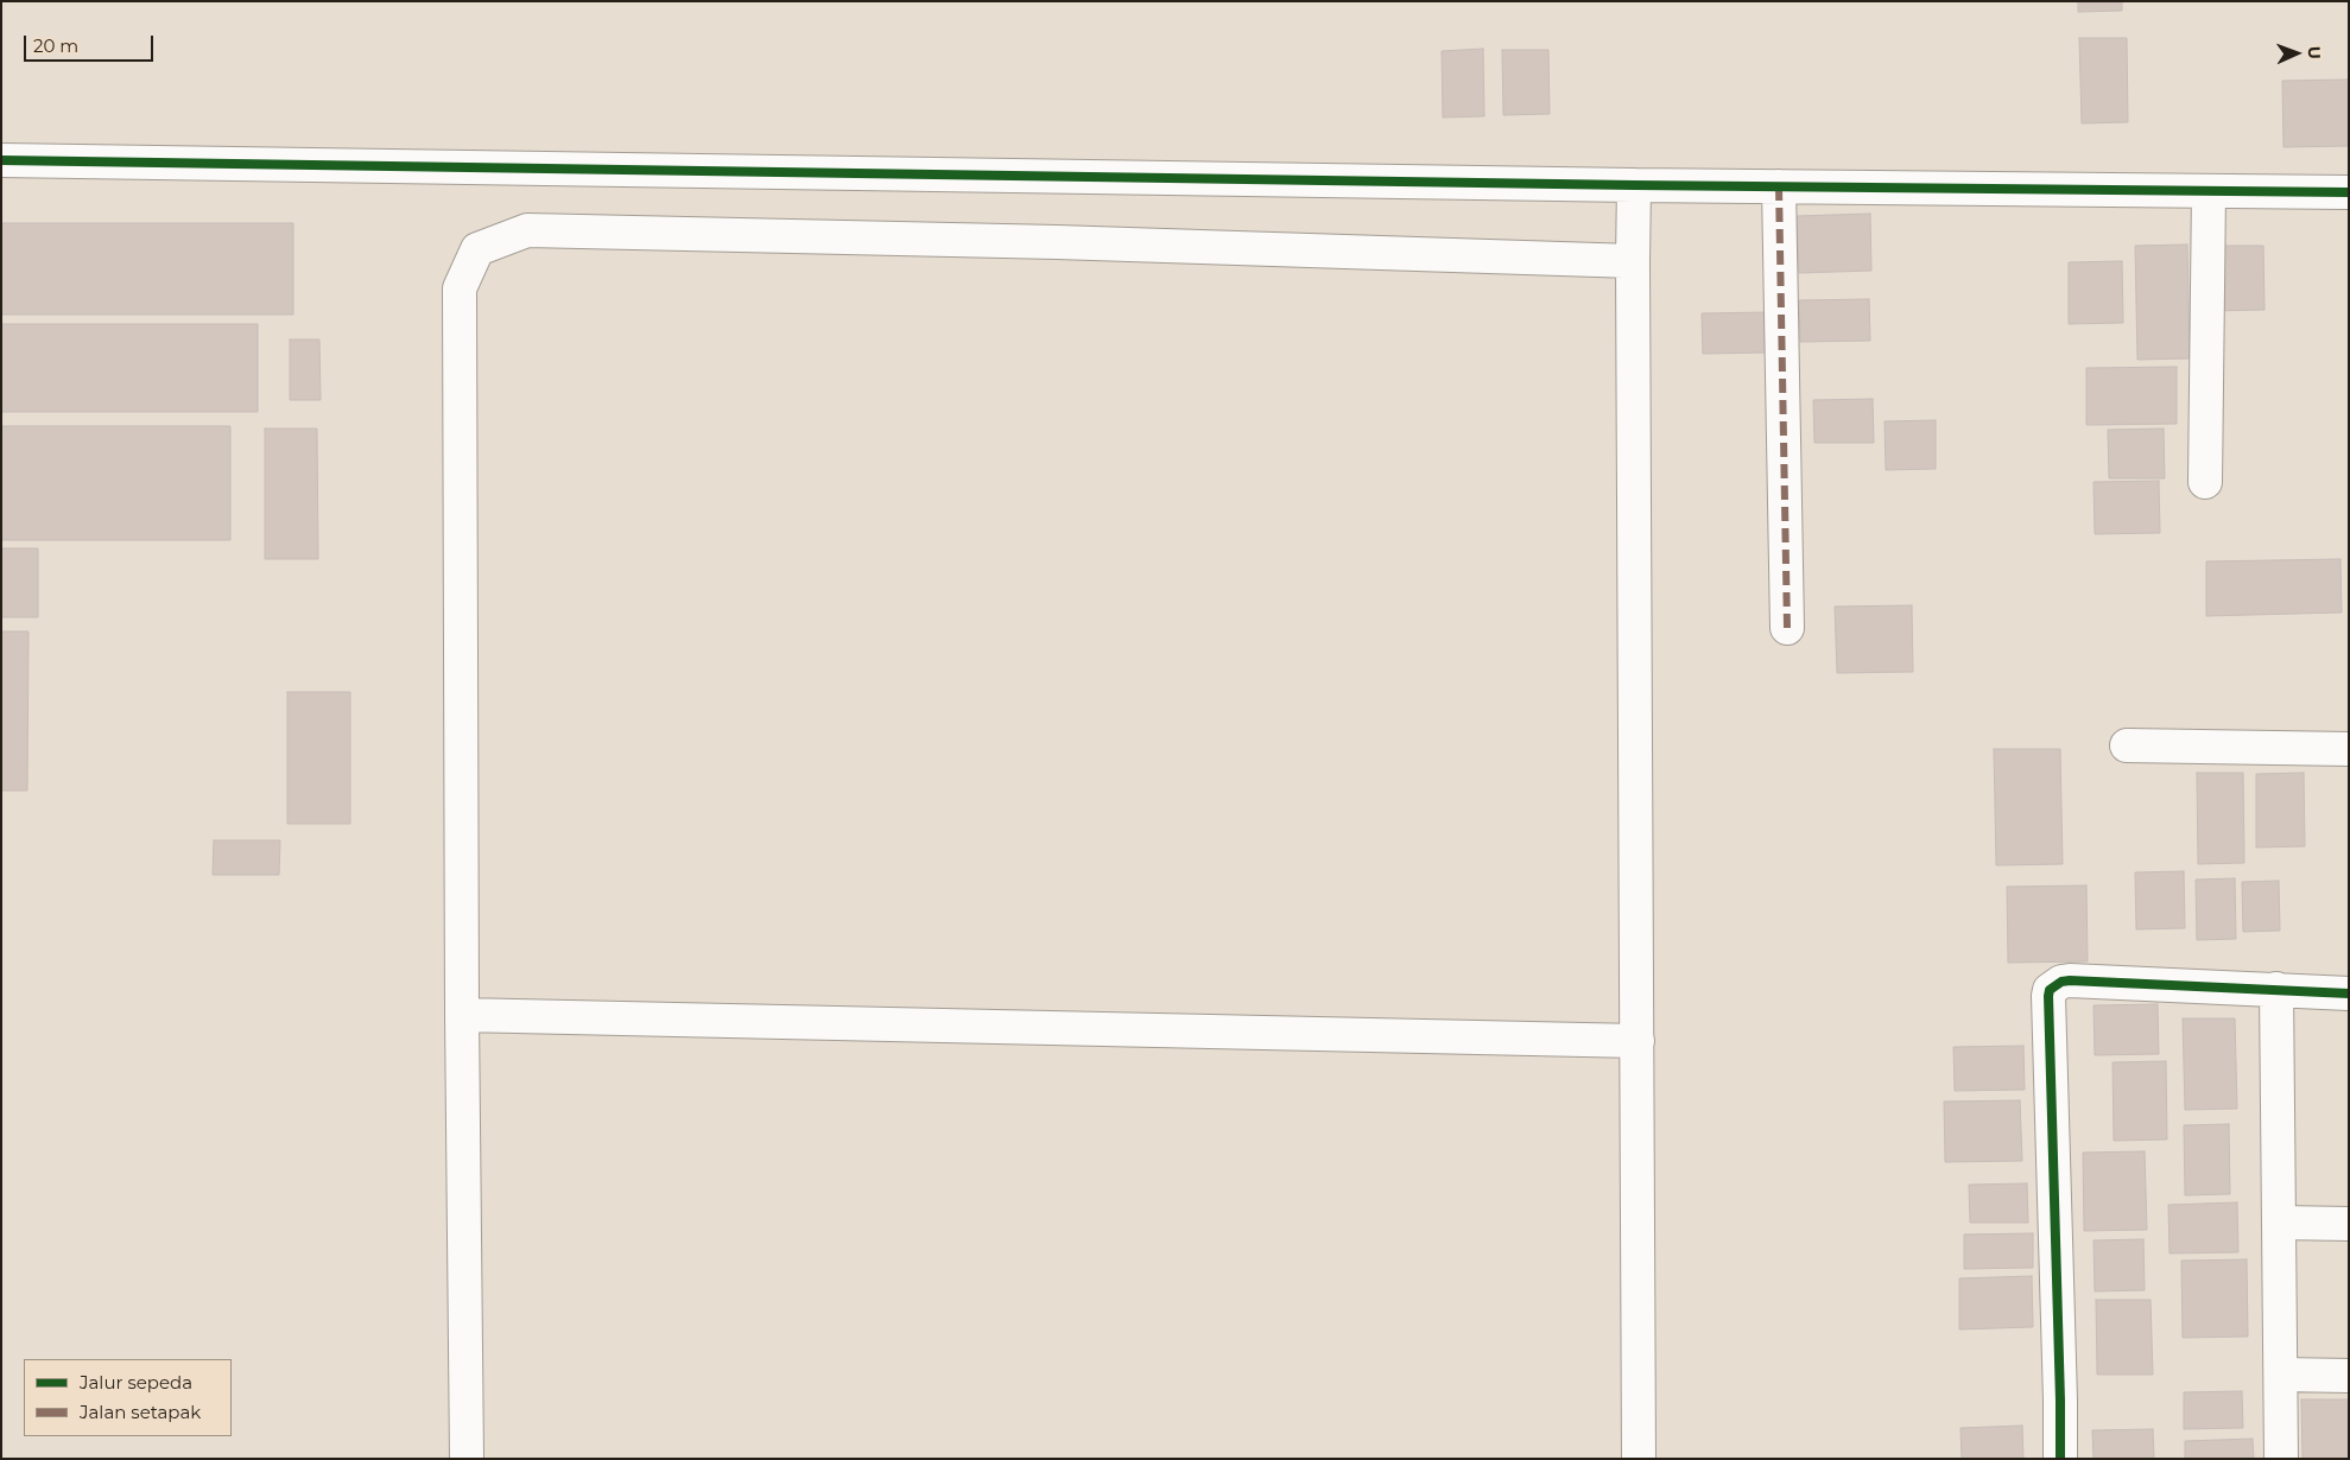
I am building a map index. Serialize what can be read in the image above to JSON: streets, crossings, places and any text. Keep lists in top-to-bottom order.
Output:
{
  "legend": ["Jalur sepeda", "Jalan setapak"],
  "scale_bar": "20 m",
  "north": "right"
}
